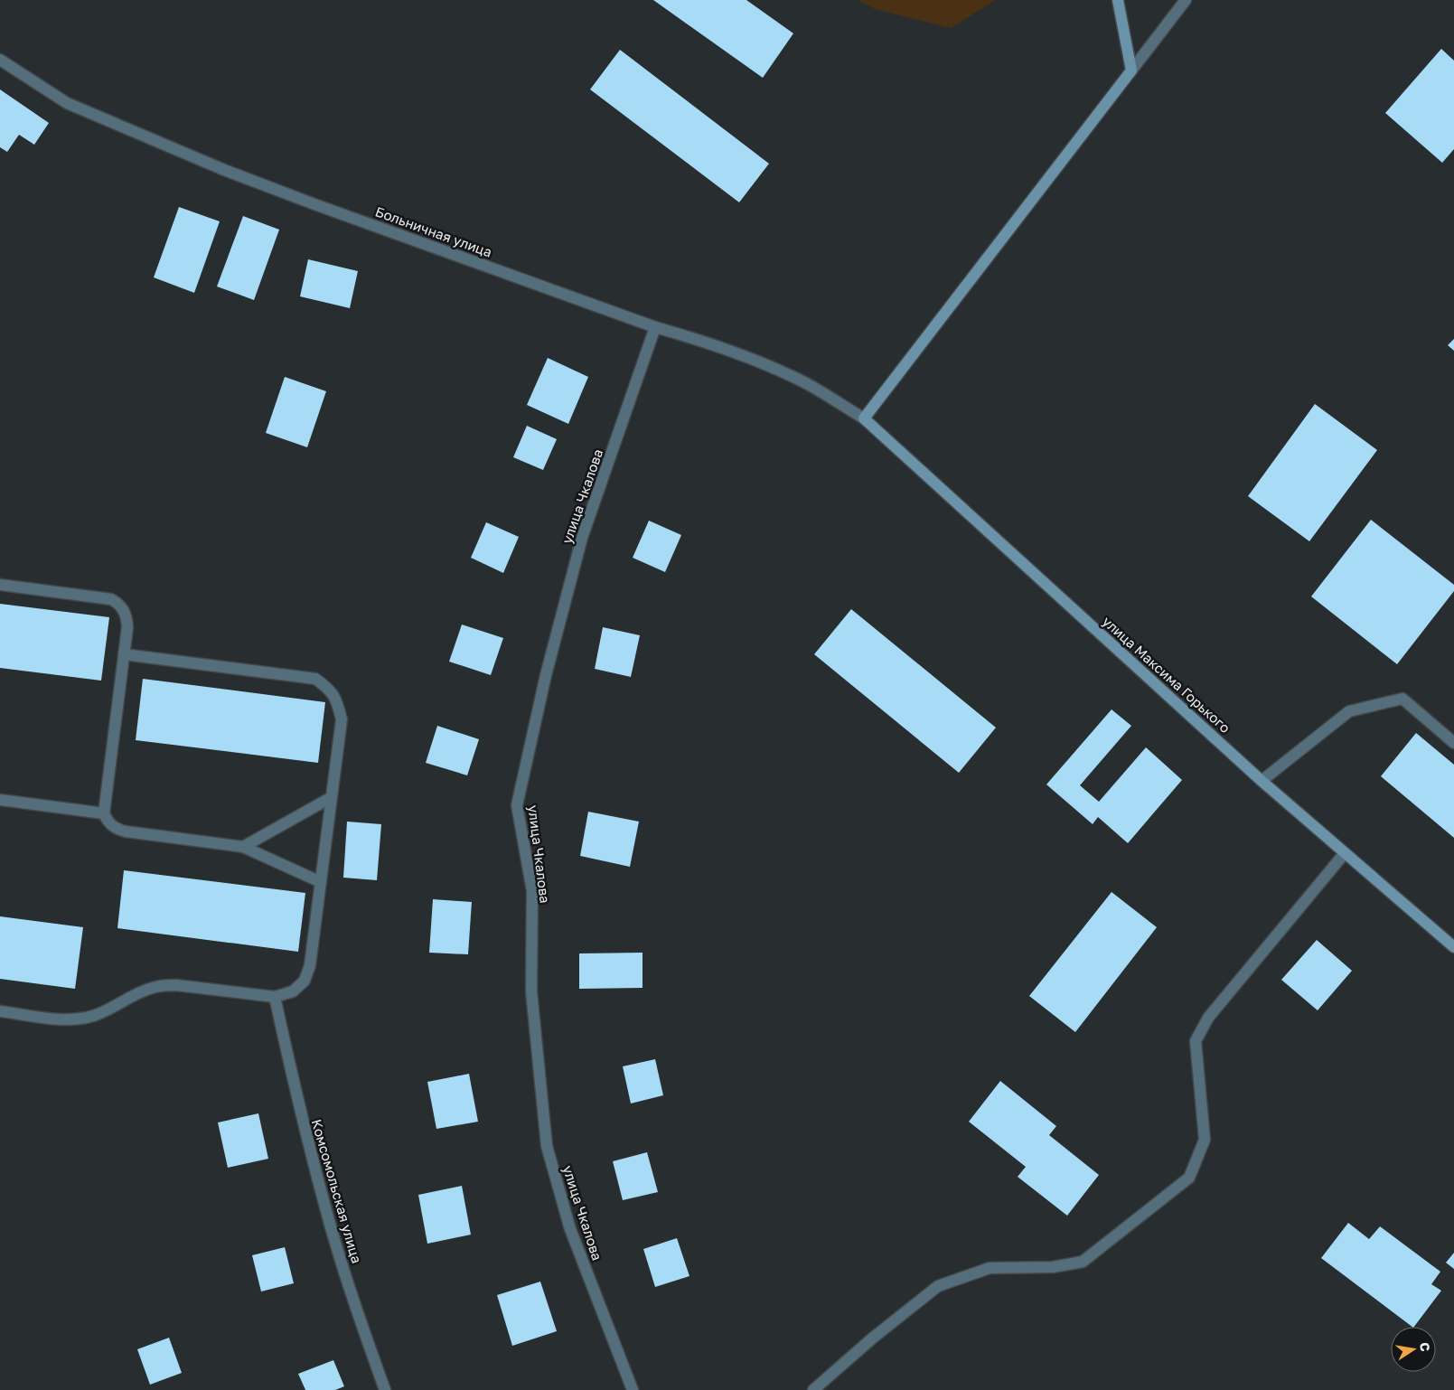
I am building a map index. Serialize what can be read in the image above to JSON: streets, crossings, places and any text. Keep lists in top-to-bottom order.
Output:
{
  "streets": {
    "street": [
      "Больничная улица",
      "улица Чкалова",
      "улица Максима Горького",
      "Комсомольская улица"
    ]
  },
  "crossings": [
    ["Больничная улица", "улица Чкалова"],
    ["Больничная улица", "улица Максима Горького"]
  ],
  "north": "right"
}
